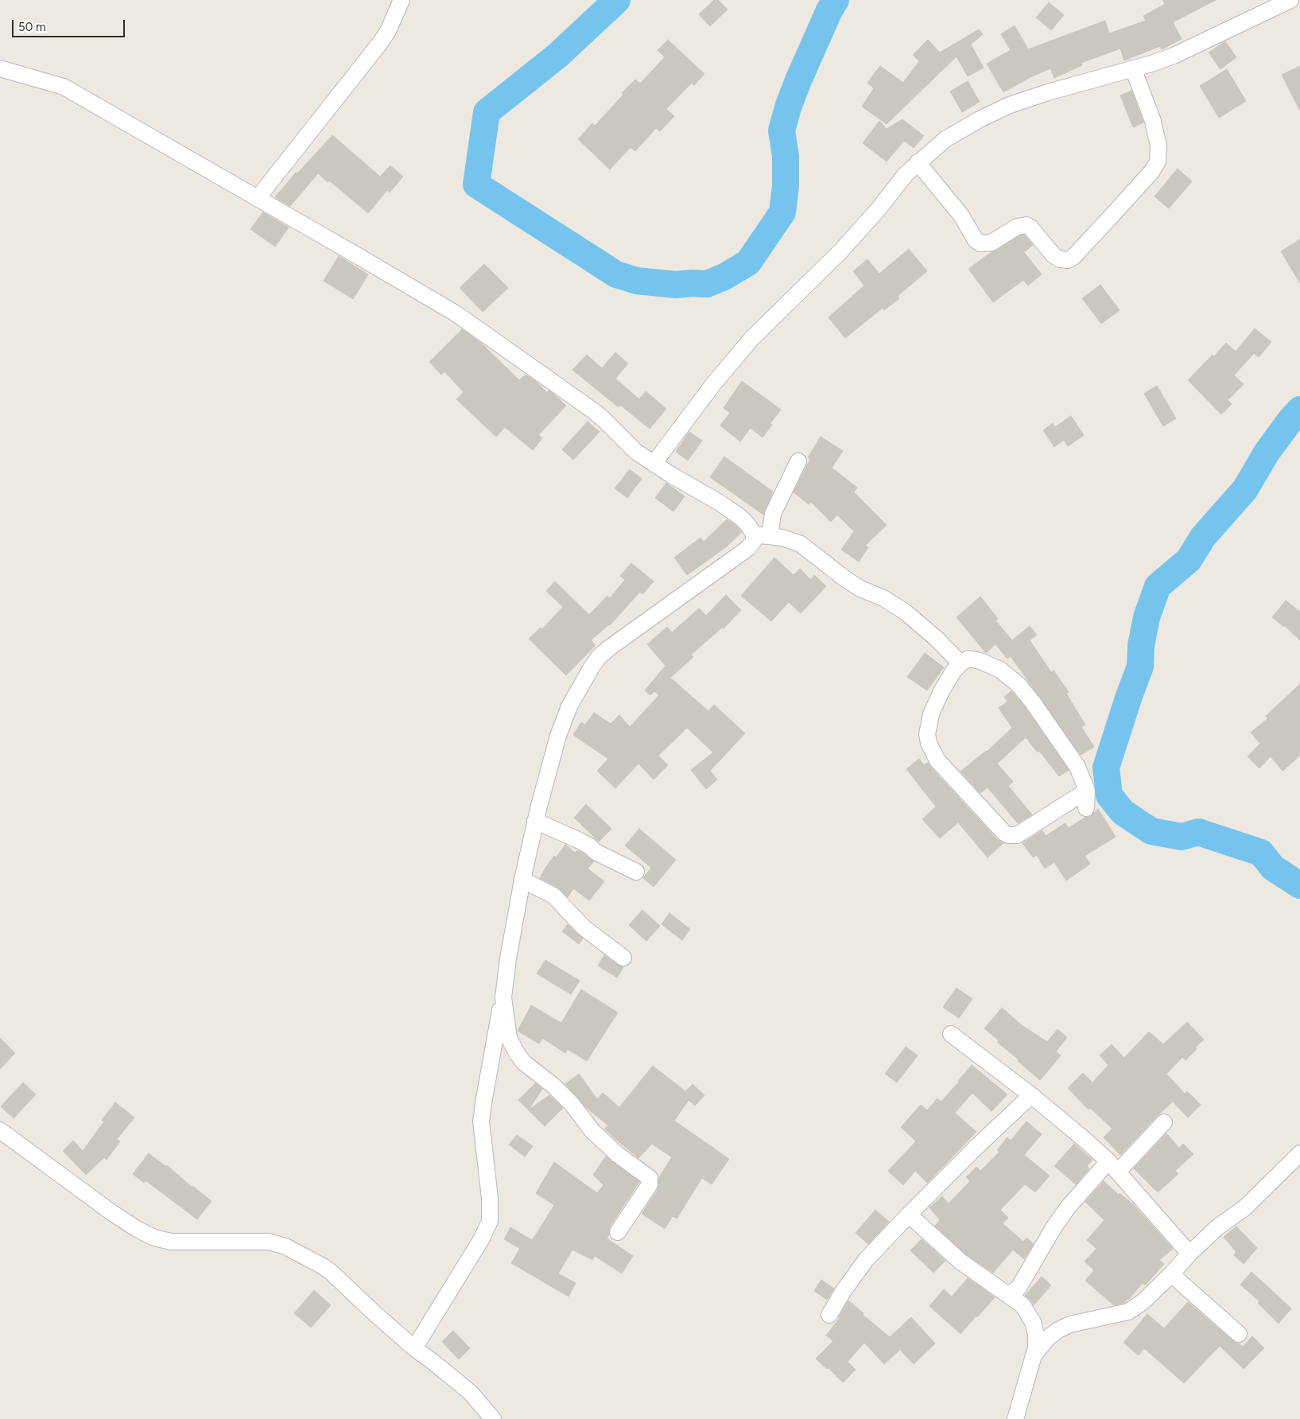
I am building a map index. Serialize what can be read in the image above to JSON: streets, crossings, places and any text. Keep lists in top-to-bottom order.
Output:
{
  "scale_bar": "50 m"
}
